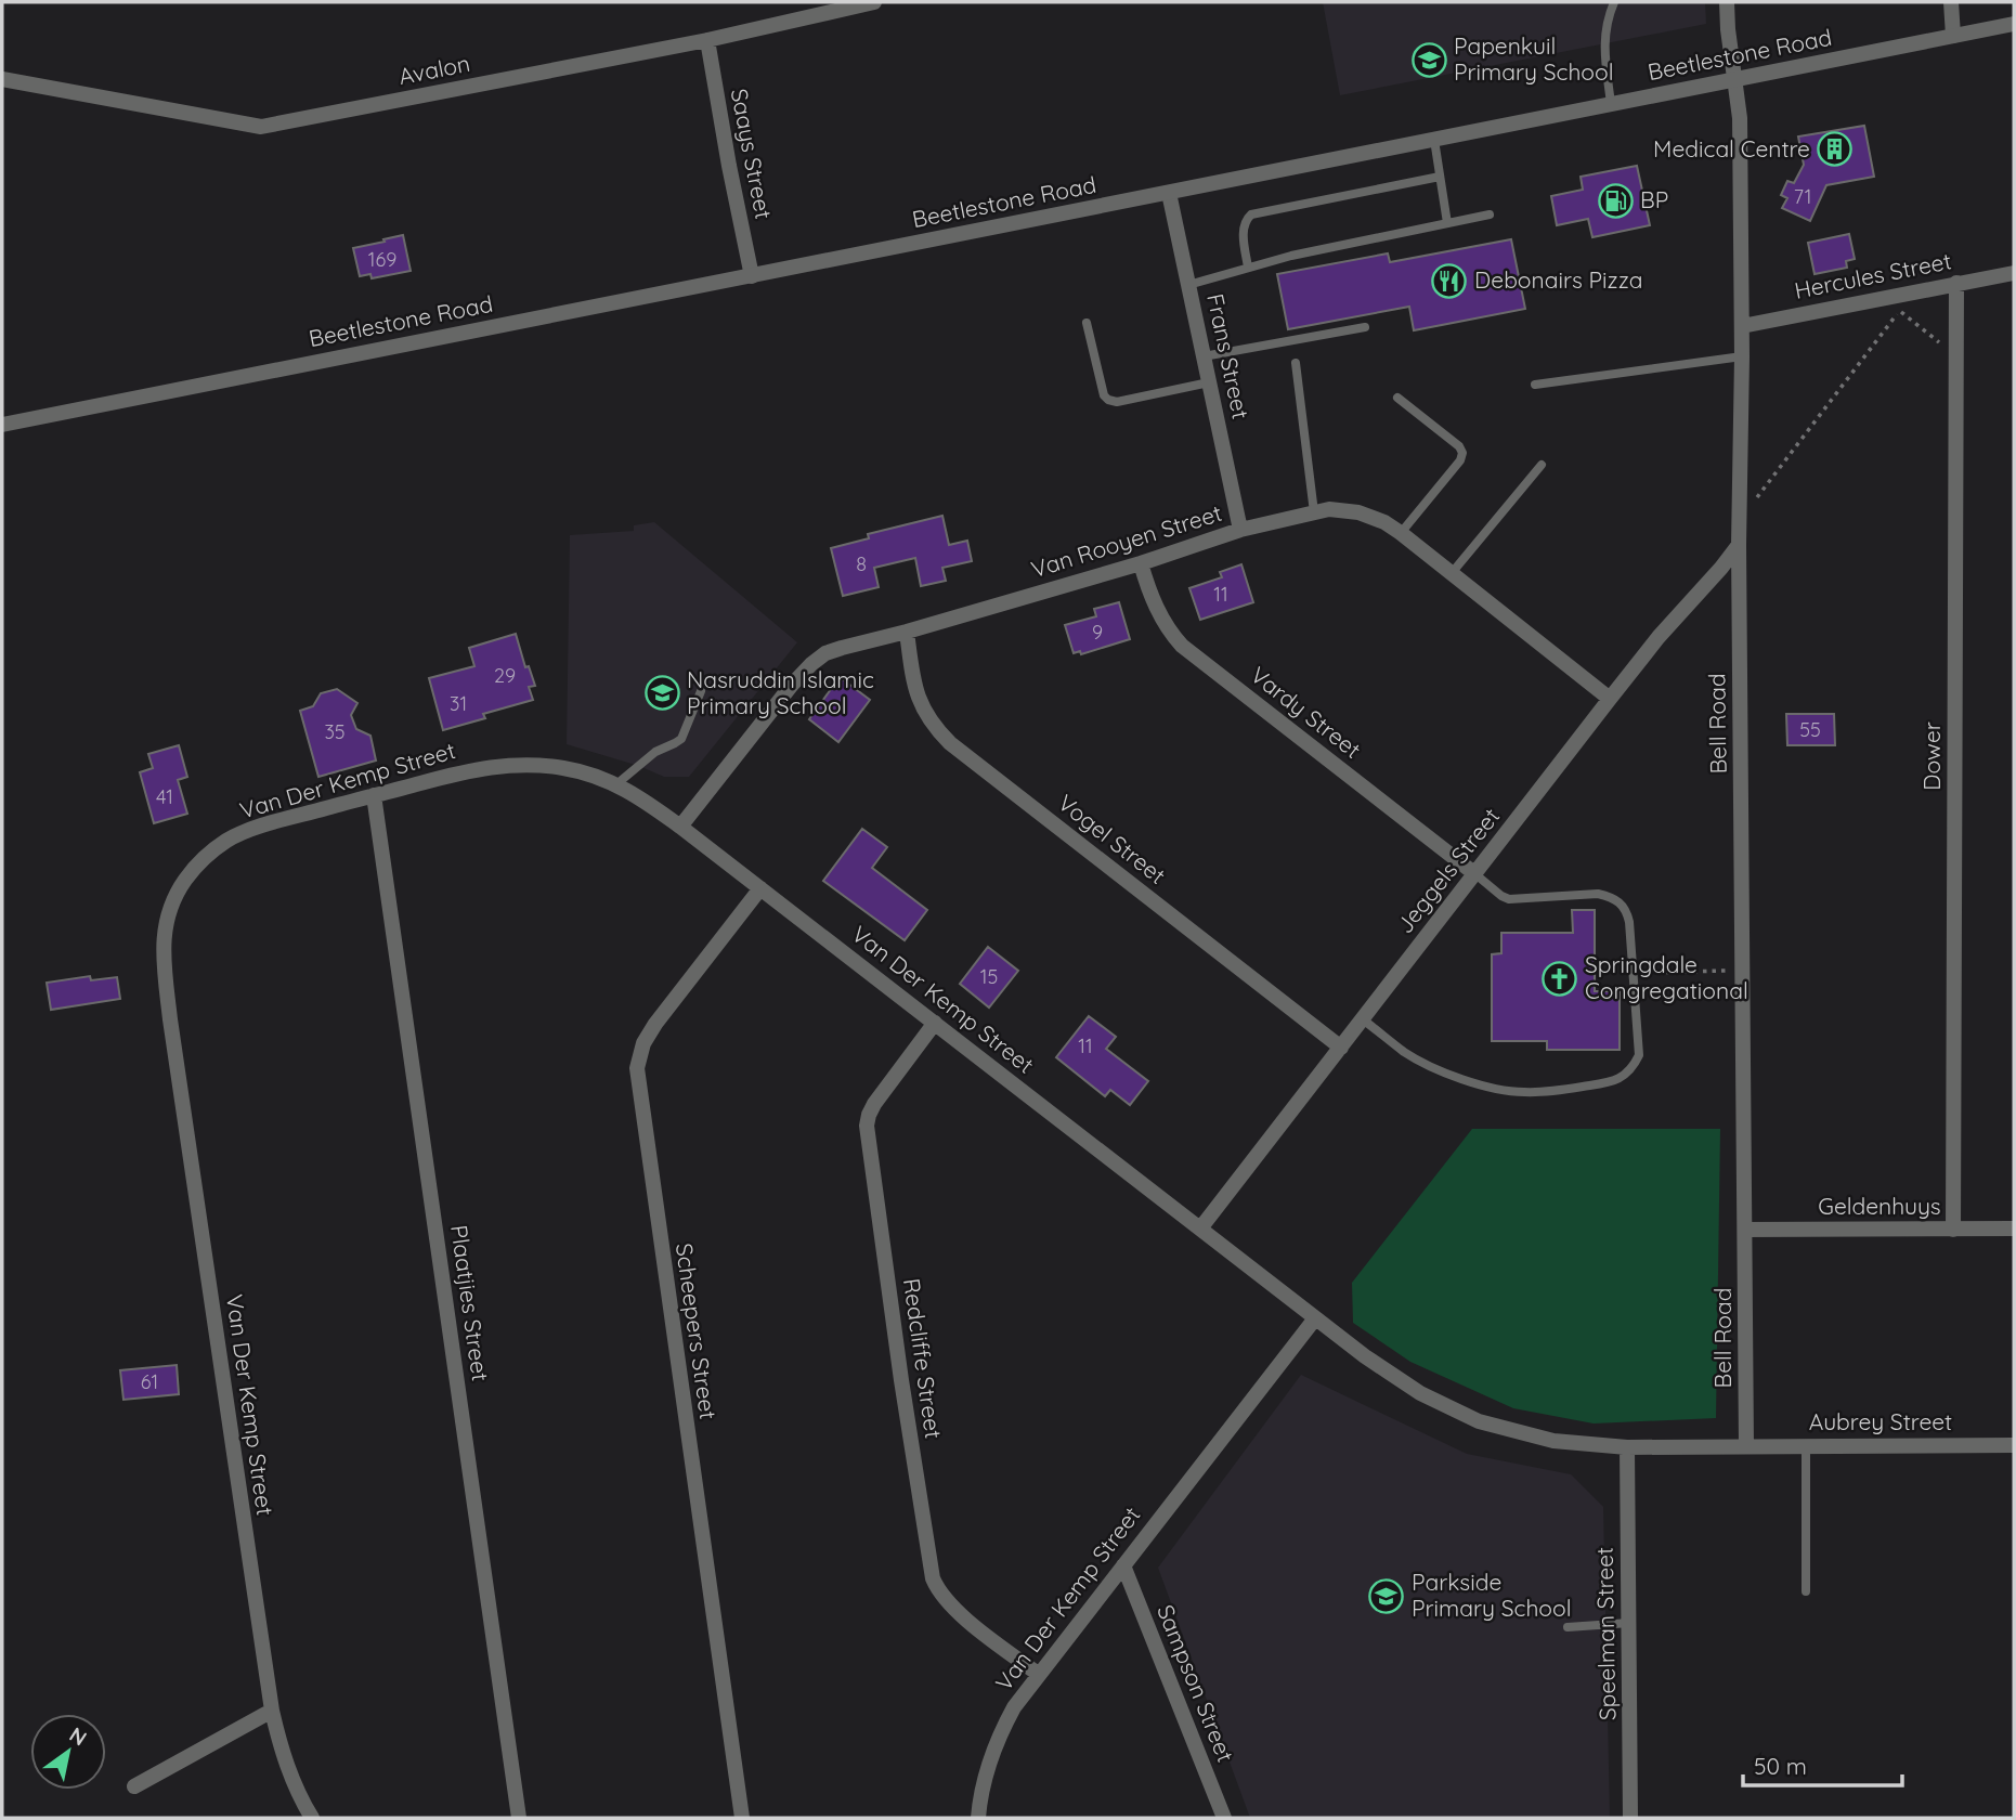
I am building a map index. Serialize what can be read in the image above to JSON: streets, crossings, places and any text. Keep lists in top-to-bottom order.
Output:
{
  "streets": {
    "street": [
      "Beetlestone Road",
      "Avalon",
      "Saays Street",
      "Hercules Street",
      "Frans Street",
      "Van Rooyen Street",
      "Vardy Street",
      "Bell Road",
      "Dower",
      "Van Der Kemp Street",
      "Vogel Street",
      "Jeggels Street",
      "Geldenhuys",
      "Plaatjies Street",
      "Scheepers Street",
      "Redcliffe Street",
      "Aubrey Street",
      "Speelman Street",
      "Sampson Street"
    ]
  },
  "crossings": [
    ["Beetlestone Road", "Saays Street"],
    ["Beetlestone Road", "Frans Street"],
    ["Beetlestone Road", "Bell Road"],
    ["Avalon", "Saays Street"],
    ["Hercules Street", "Bell Road"],
    ["Hercules Street", "Dower"],
    ["Frans Street", "Van Rooyen Street"],
    ["Van Rooyen Street", "Vardy Street"],
    ["Van Rooyen Street", "Van Der Kemp Street"],
    ["Van Rooyen Street", "Vogel Street"],
    ["Van Rooyen Street", "Jeggels Street"],
    ["Vardy Street", "Jeggels Street"],
    ["Bell Road", "Van Der Kemp Street"],
    ["Bell Road", "Jeggels Street"],
    ["Bell Road", "Geldenhuys"],
    ["Bell Road", "Aubrey Street"],
    ["Dower", "Geldenhuys"],
    ["Van Der Kemp Street", "Jeggels Street"],
    ["Van Der Kemp Street", "Plaatjies Street"],
    ["Van Der Kemp Street", "Scheepers Street"],
    ["Van Der Kemp Street", "Redcliffe Street"],
    ["Van Der Kemp Street", "Aubrey Street"],
    ["Van Der Kemp Street", "Speelman Street"],
    ["Van Der Kemp Street", "Sampson Street"],
    ["Vogel Street", "Jeggels Street"]
  ],
  "places": {
    "school or university": ["Papenkuil Primary School", "Nasruddin Islamic Primary School", "Parkside Primary School"],
    "building": ["Medical Centre"],
    "fuel station": ["BP"],
    "restaurant": ["Debonairs Pizza"],
    "church": ["Springdale Congregational"]
  },
  "house_numbers": [
    "71",
    "169",
    "8",
    "11",
    "9",
    "29",
    "31",
    "55",
    "35",
    "41",
    "15",
    "11",
    "61"
  ],
  "scale_bar": "50 m",
  "north": "top right"
}
